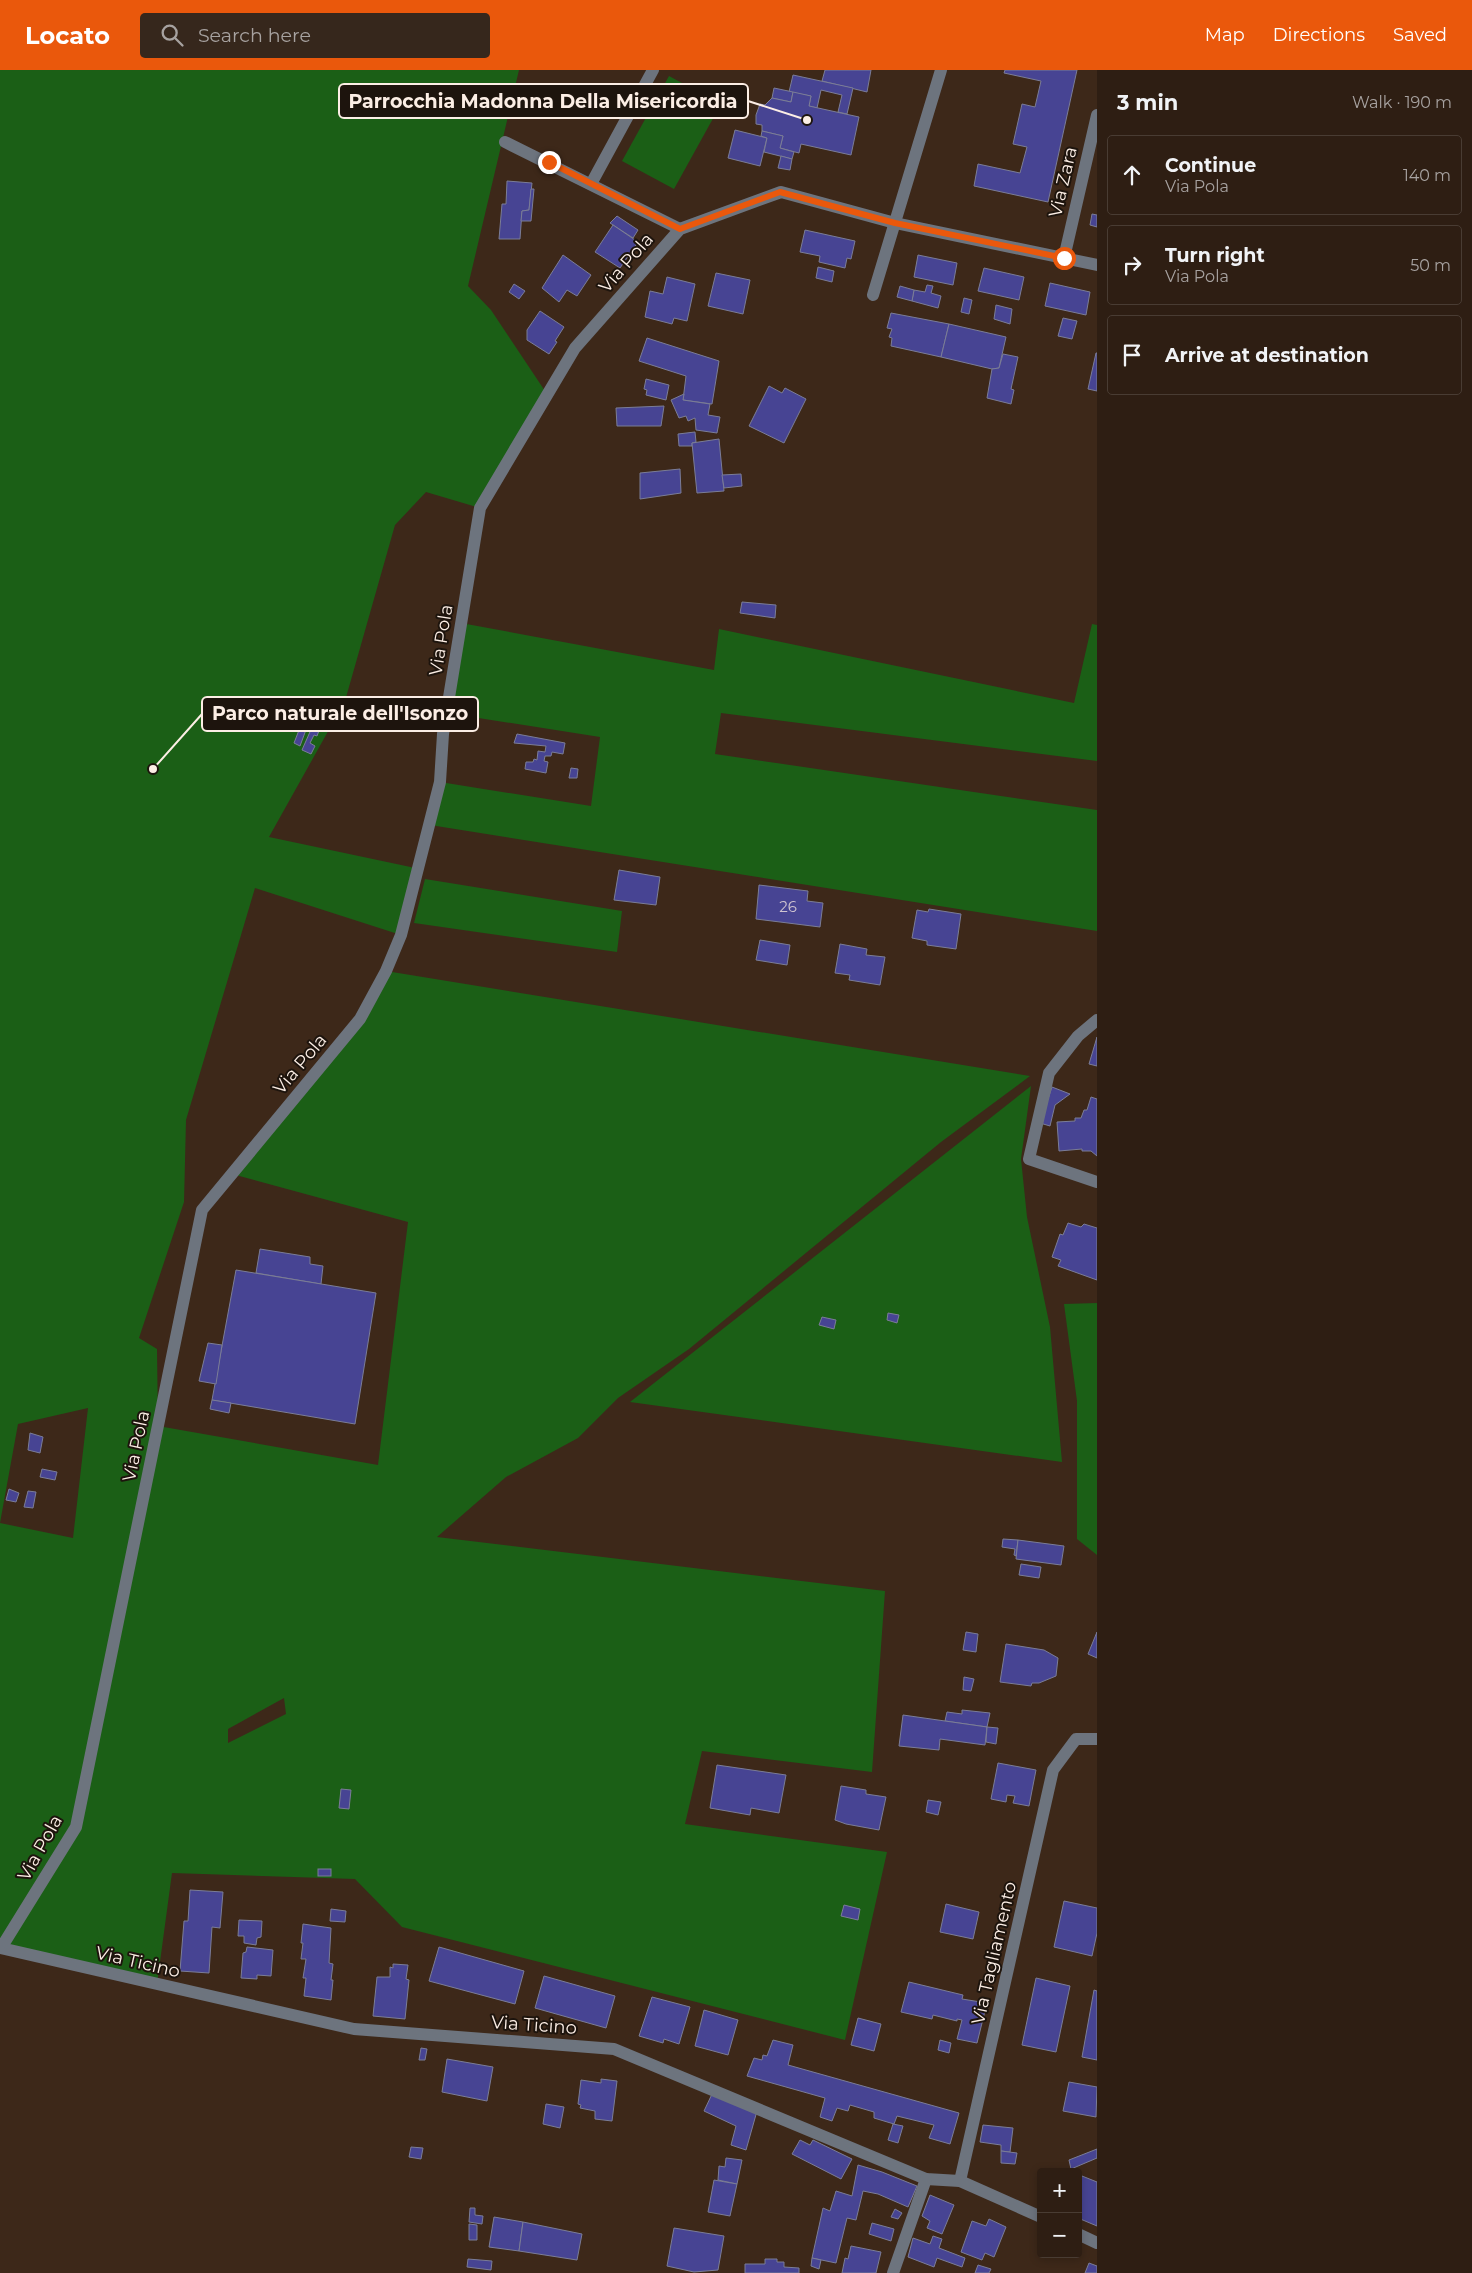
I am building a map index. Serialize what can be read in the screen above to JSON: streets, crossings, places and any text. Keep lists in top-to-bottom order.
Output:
{
  "streets": {
    "street": [
      "Via Zara",
      "Via Pola",
      "Via Tagliamento",
      "Via Ticino"
    ]
  },
  "crossings": [
    ["Via Zara", "Via Pola"],
    ["Via Pola", "Via Ticino"],
    ["Via Tagliamento", "Via Ticino"]
  ],
  "places": ["Parrocchia Madonna Della Misericordia", "Parco naturale dell'Isonzo"],
  "house_numbers": ["26"],
  "page": {
    "header": "Locato",
    "search": "Search here",
    "nav": ["Map", "Directions", "Saved"],
    "heading": ["3 min", "Walk · 190 m"],
    "list": [
      ["Continue", "Via Pola", "140 m"],
      ["Turn right", "Via Pola", "50 m"],
      "Arrive at destination"
    ],
    "map_buttons": ["+", "−"]
  }
}
